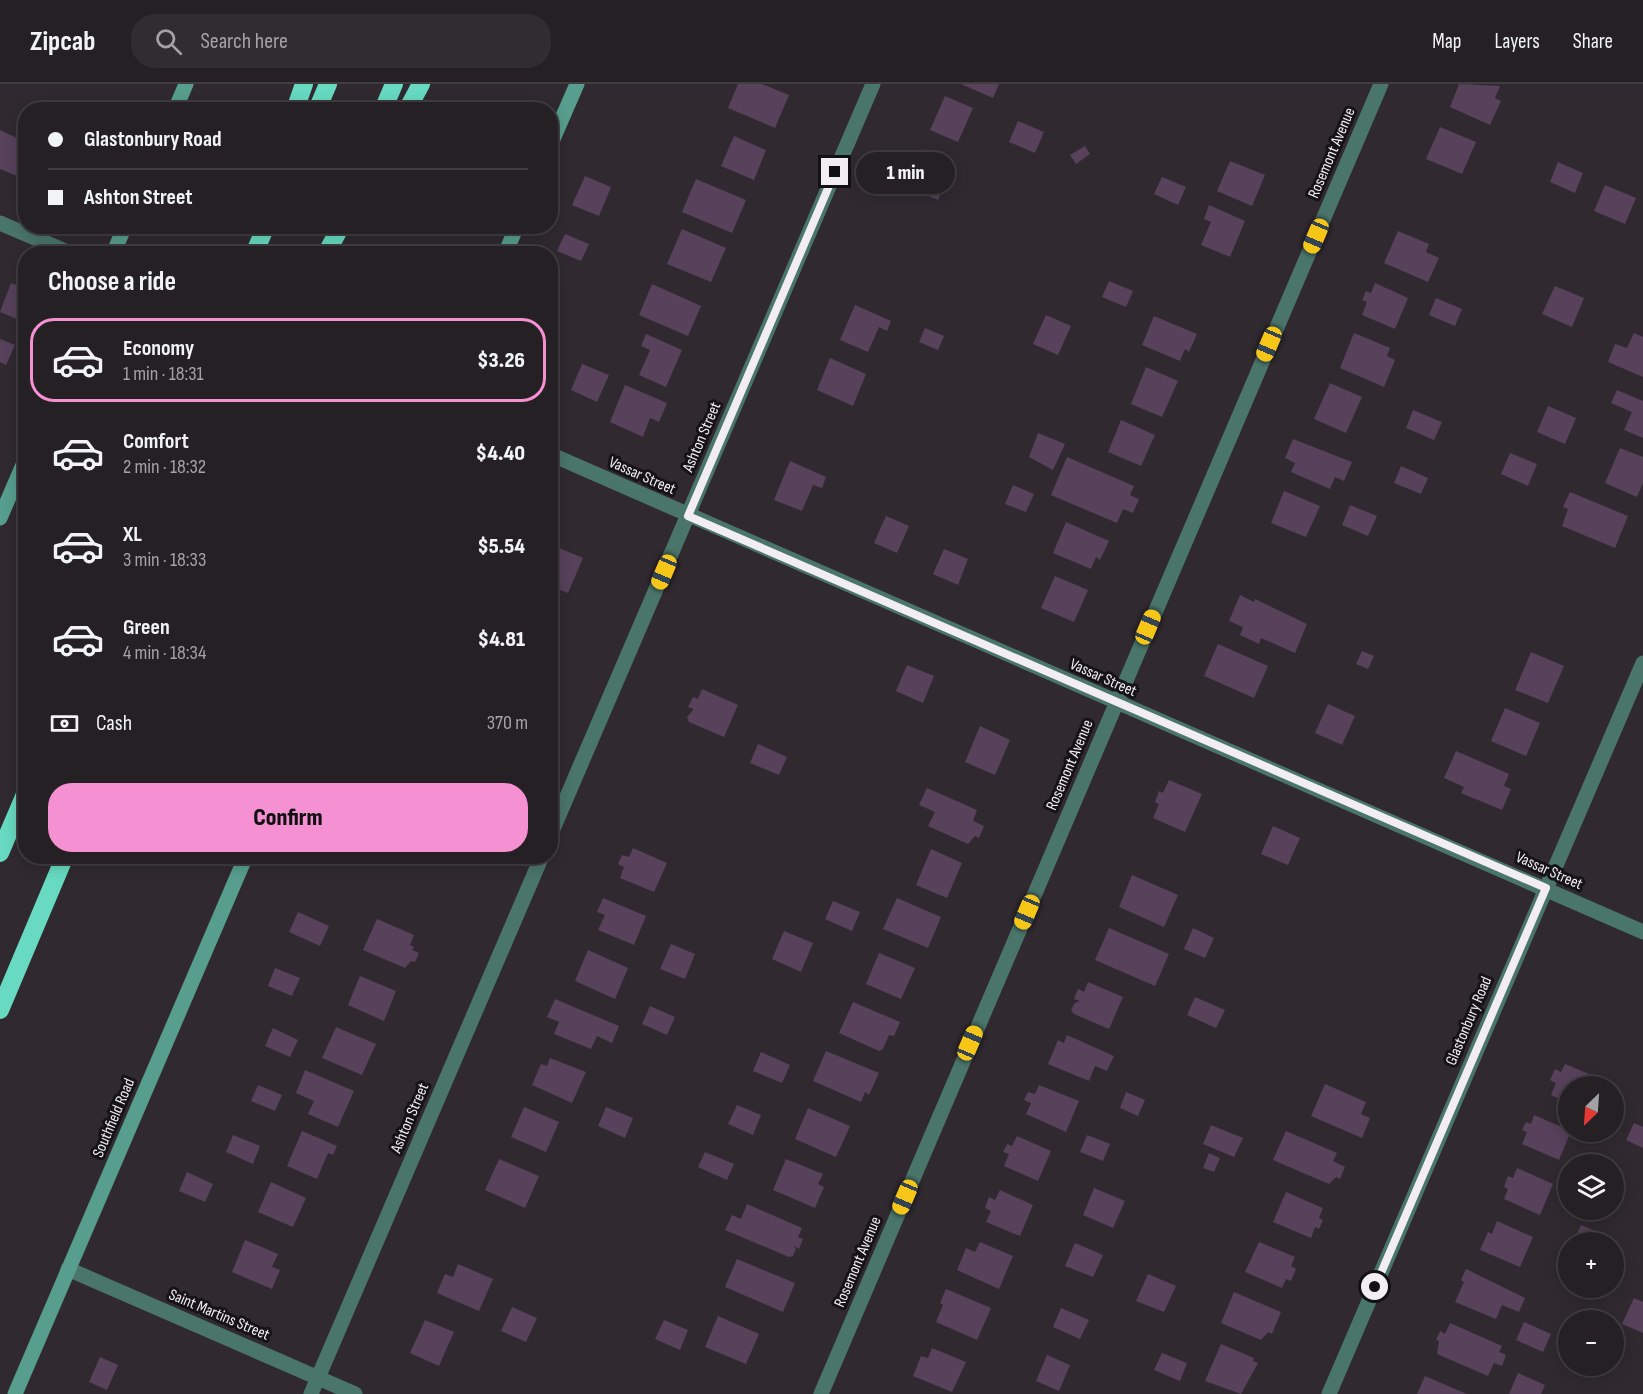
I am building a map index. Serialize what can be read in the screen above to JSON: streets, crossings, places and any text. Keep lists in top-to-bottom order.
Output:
{
  "streets": {
    "main road": ["Southfield Road"],
    "street": [
      "Rosemont Avenue",
      "Ashton Street",
      "Vassar Street",
      "Glastonbury Road",
      "Saint Martins Street"
    ]
  },
  "crossings": [
    ["Rosemont Avenue", "Vassar Street"],
    ["Ashton Street", "Vassar Street"],
    ["Ashton Street", "Saint Martins Street"],
    ["Vassar Street", "Glastonbury Road"],
    ["Southfield Road", "Saint Martins Street"]
  ],
  "north": "bottom left",
  "page": {
    "header": "Zipcab",
    "search": "Search here",
    "nav": ["Map", "Layers", "Share"],
    "banner": ["Glastonbury Road", "Ashton Street"],
    "bubble": "1 min",
    "heading": "Choose a ride",
    "list": [
      {
        "name": "Economy",
        "note": "1 min · 18:31",
        "value": "$3.26"
      },
      {
        "name": "Comfort",
        "note": "2 min · 18:32",
        "value": "$4.40"
      },
      {
        "name": "XL",
        "note": "3 min · 18:33",
        "value": "$5.54"
      },
      {
        "name": "Green",
        "note": "4 min · 18:34",
        "value": "$4.81"
      }
    ],
    "pay": ["Cash", "370 m"],
    "buttons": "Confirm",
    "map_buttons": ["+", "−"]
  }
}
